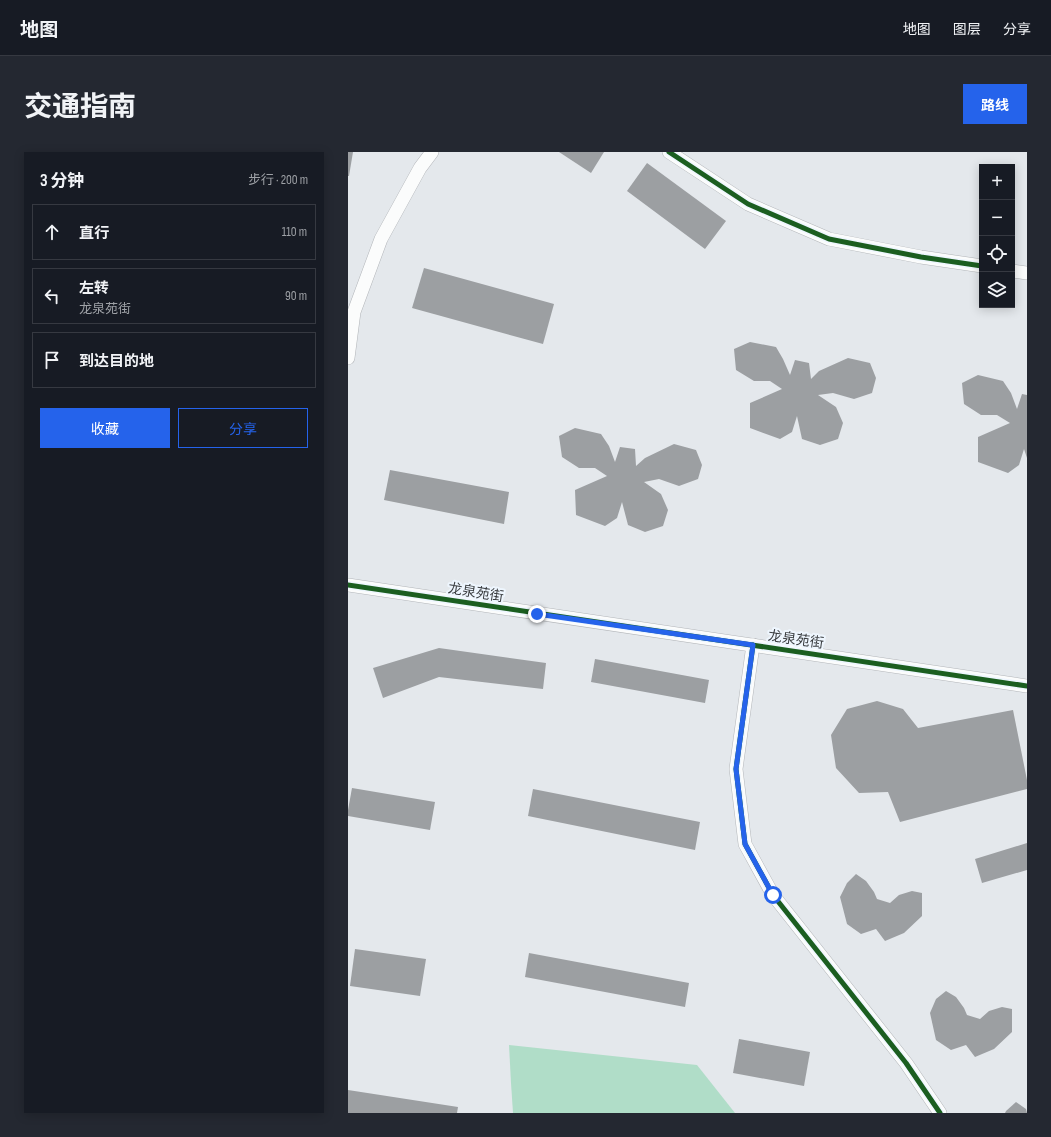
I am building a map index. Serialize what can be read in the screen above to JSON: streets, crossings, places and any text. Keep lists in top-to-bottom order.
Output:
{
  "streets": {
    "street": ["龙泉苑街"]
  },
  "page": {
    "header": "地图",
    "nav": ["地图", "图层", "分享"],
    "title": "交通指南",
    "buttons": [
      "路线",
      ["收藏", "分享"]
    ],
    "heading": ["3 分钟", "步行 · 200 m"],
    "map_buttons": ["+", "−"],
    "list": [
      ["直行", "110 m"],
      ["左转", "龙泉苑街", "90 m"],
      "到达目的地"
    ]
  }
}
